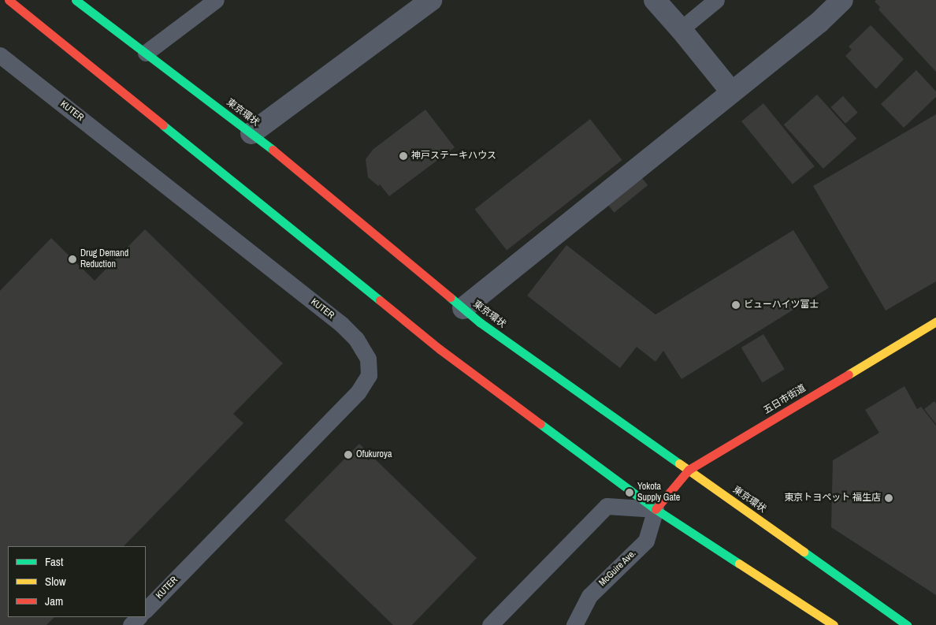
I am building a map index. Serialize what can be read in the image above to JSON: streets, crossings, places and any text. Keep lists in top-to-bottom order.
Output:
{
  "streets": {
    "main road": ["東京環状", "五日市街道"],
    "lane": ["KUTER", "McGuire Ave."]
  },
  "crossings": [
    ["東京環状", "五日市街道"],
    ["五日市街道", "McGuire Ave."]
  ],
  "places": [
    "神戸ステーキハウス",
    "Drug Demand Reduction",
    "ビューハイツ富士",
    "Ofukuroya",
    "Yokota Supply Gate",
    "東京トヨペット 福生店"
  ],
  "legend": ["Fast", "Slow", "Jam"]
}
